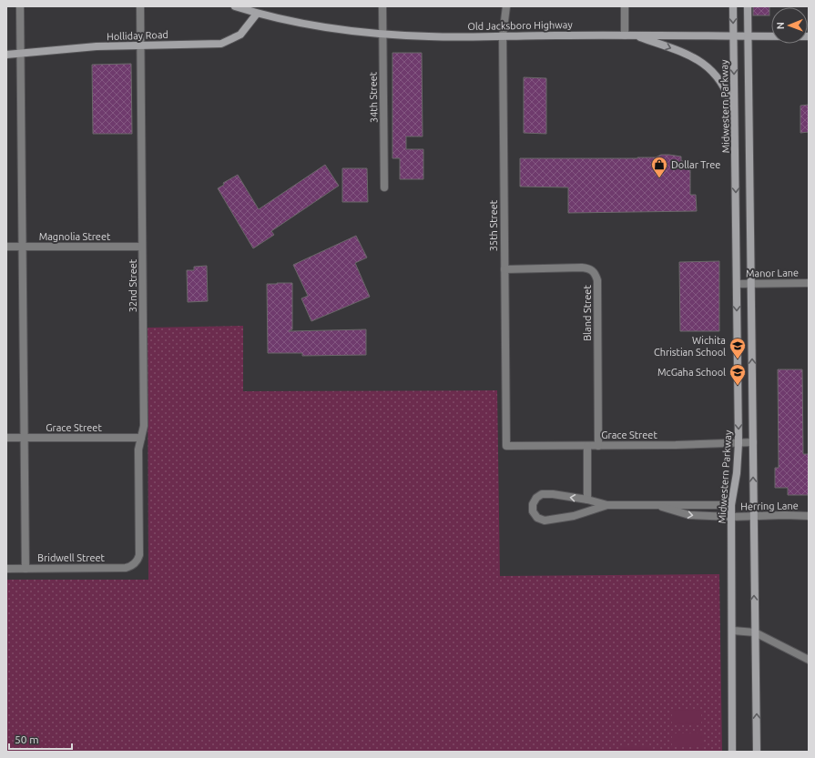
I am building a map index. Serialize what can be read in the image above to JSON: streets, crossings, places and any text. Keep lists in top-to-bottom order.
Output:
{
  "streets": {
    "main road": ["Old Jacksboro Highway", "Holliday Road", "Midwestern Parkway"],
    "street": [
      "34th Street",
      "35th Street",
      "Magnolia Street",
      "Manor Lane",
      "32nd Street",
      "Bland Street",
      "Grace Street",
      "Herring Lane",
      "Bridwell Street"
    ]
  },
  "crossings": [
    ["Old Jacksboro Highway", "Holliday Road"],
    ["Old Jacksboro Highway", "34th Street"],
    ["Old Jacksboro Highway", "Midwestern Parkway"],
    ["Old Jacksboro Highway", "35th Street"],
    ["Holliday Road", "32nd Street"],
    ["Midwestern Parkway", "Manor Lane"],
    ["Midwestern Parkway", "Grace Street"],
    ["Midwestern Parkway", "Herring Lane"],
    ["35th Street", "Bland Street"],
    ["35th Street", "Grace Street"],
    ["Magnolia Street", "32nd Street"],
    ["32nd Street", "Grace Street"],
    ["32nd Street", "Bridwell Street"],
    ["Bland Street", "Grace Street"]
  ],
  "places": {
    "shop": ["Dollar Tree"],
    "school or university": ["Wichita Christian School", "McGaha School"]
  },
  "scale_bar": "50 m",
  "north": "left"
}
